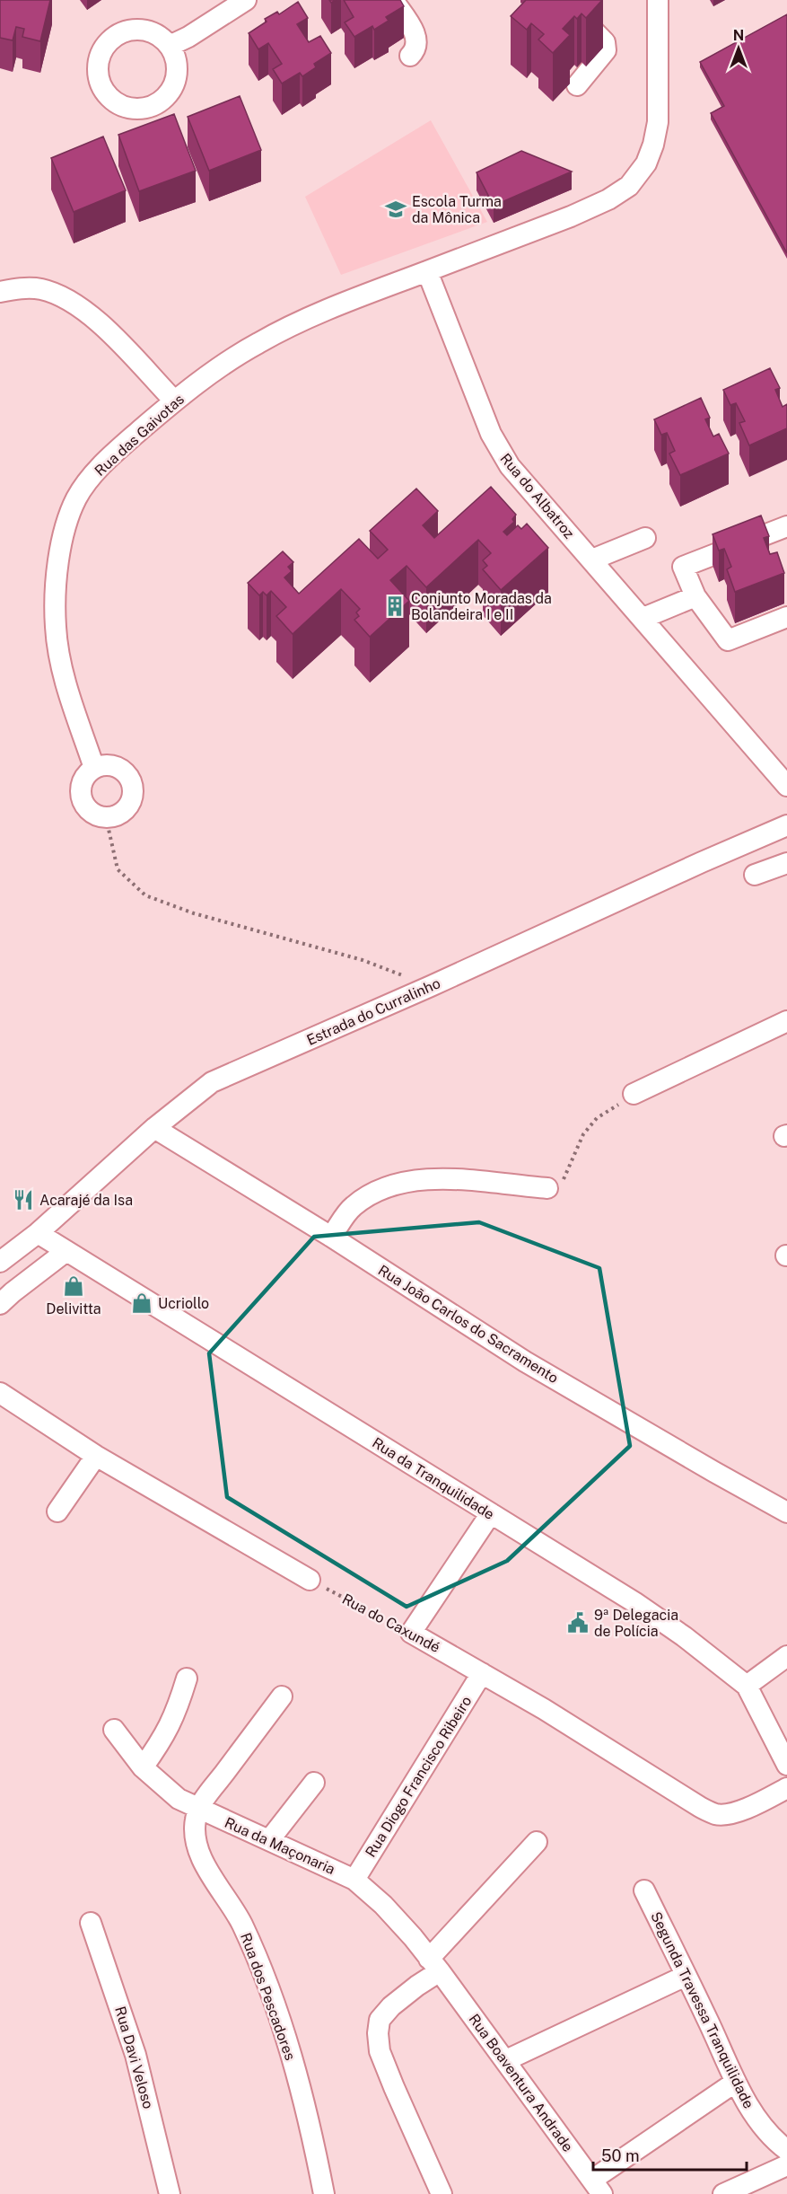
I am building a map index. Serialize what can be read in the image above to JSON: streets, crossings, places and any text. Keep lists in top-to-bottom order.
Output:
{
  "streets": {
    "street": [
      "Rua das Gaivotas",
      "Rua do Albatroz",
      "Estrada do Curralinho",
      "Rua João Carlos do Sacramento",
      "Rua da Tranquilidade",
      "Rua do Caxundé",
      "Rua Diogo Francisco Ribeiro",
      "Rua da Maçonaria",
      "Rua dos Pescadores",
      "Segunda Travessa Tranquilidade",
      "Rua Davi Veloso",
      "Rua Boaventura Andrade"
    ]
  },
  "crossings": [
    ["Rua das Gaivotas", "Rua do Albatroz"],
    ["Estrada do Curralinho", "Rua João Carlos do Sacramento"],
    ["Estrada do Curralinho", "Rua da Tranquilidade"],
    ["Rua do Caxundé", "Rua Diogo Francisco Ribeiro"],
    ["Rua Diogo Francisco Ribeiro", "Rua da Maçonaria"],
    ["Rua da Maçonaria", "Rua dos Pescadores"],
    ["Rua da Maçonaria", "Rua Boaventura Andrade"]
  ],
  "places": {
    "school or university": ["Escola Turma da Mônica"],
    "building": ["Conjunto Moradas da Bolandeira I e II"],
    "restaurant": ["Acarajé da Isa"],
    "shop": ["Delivitta", "Ucriollo"],
    "public building": ["9ª Delegacia de Polícia"]
  },
  "scale_bar": "50 m",
  "north": "top"
}
